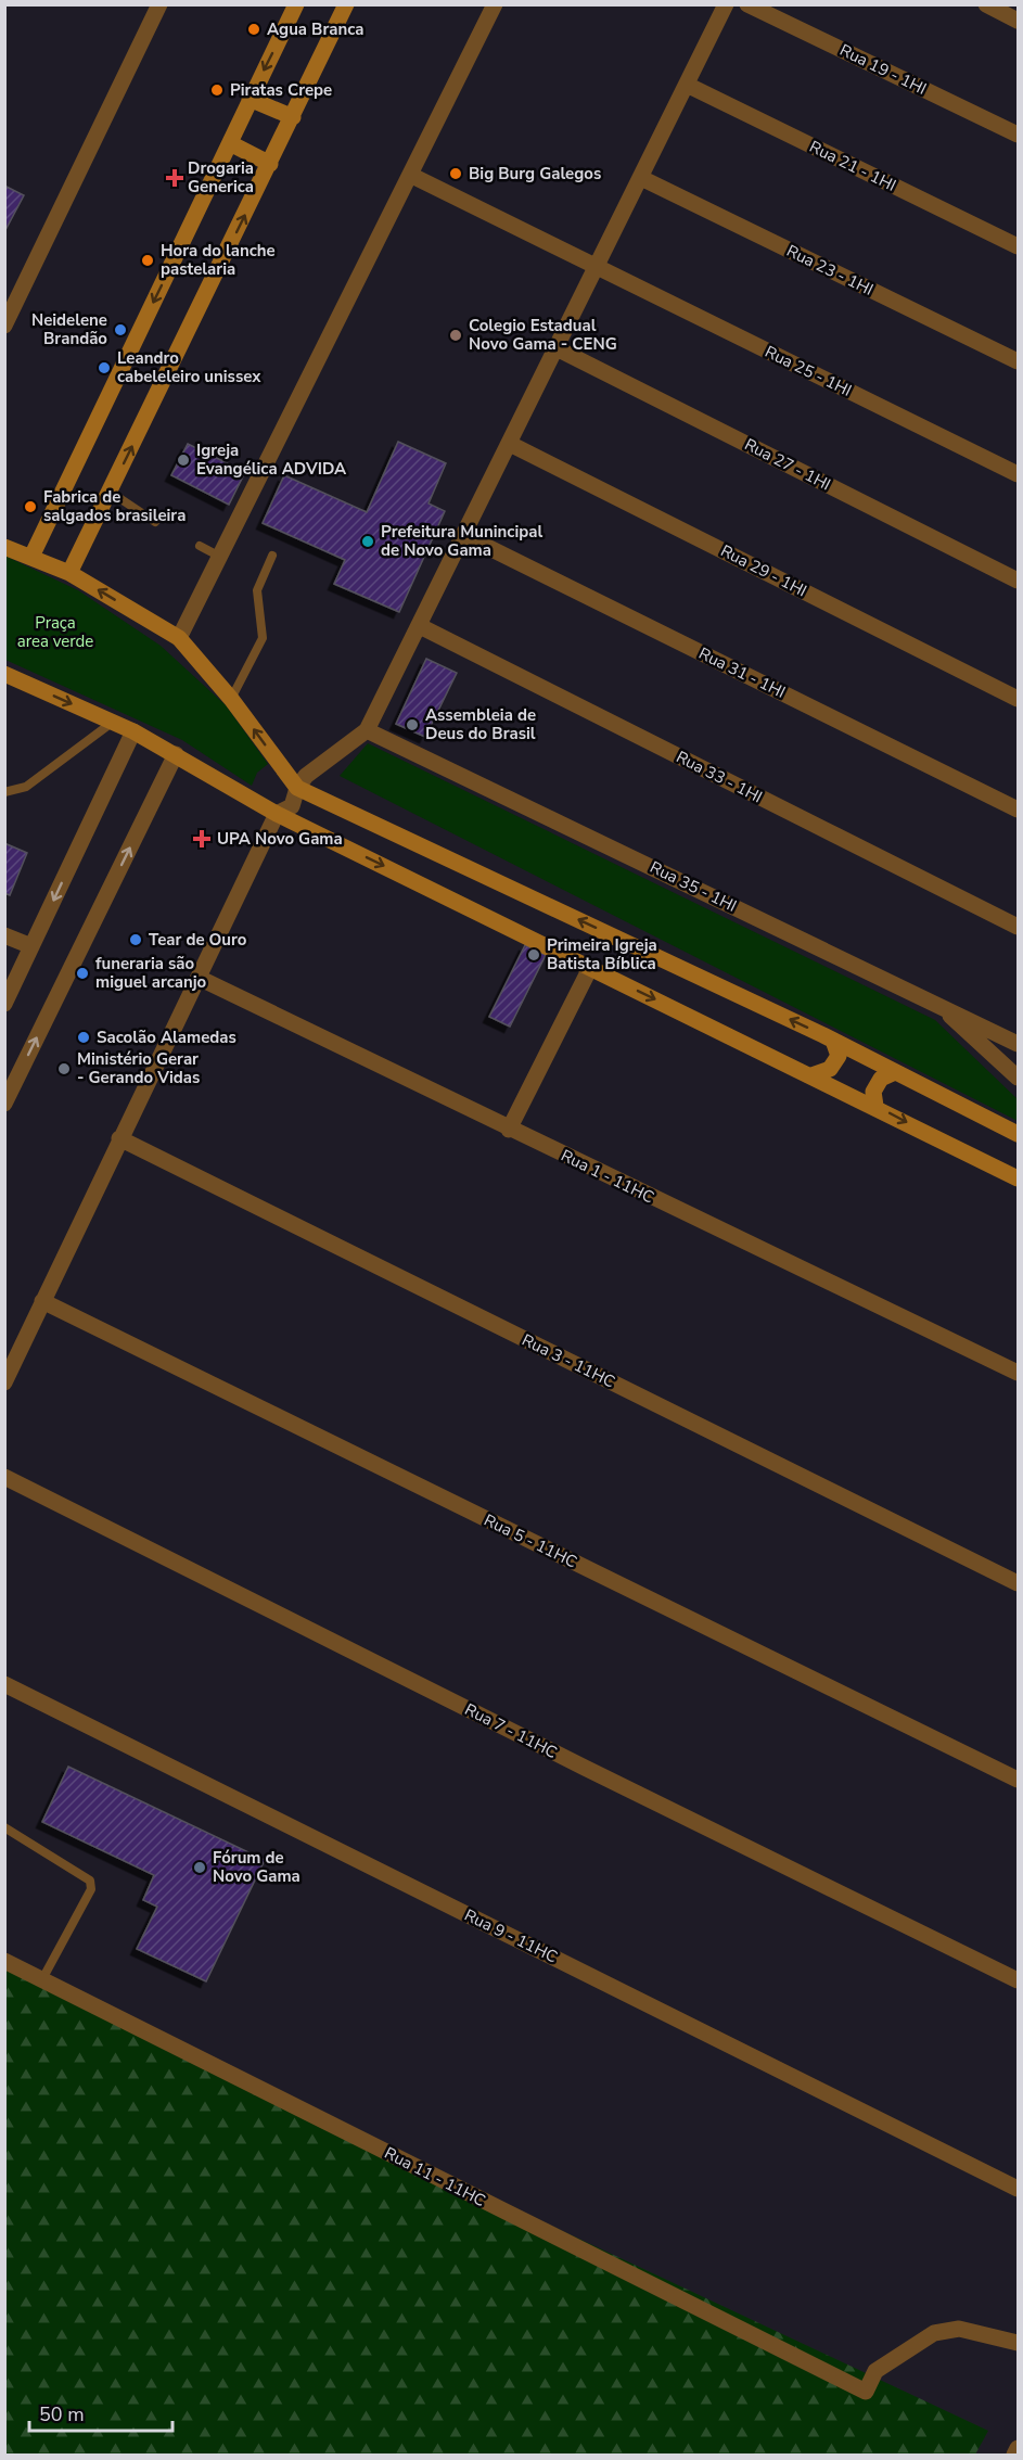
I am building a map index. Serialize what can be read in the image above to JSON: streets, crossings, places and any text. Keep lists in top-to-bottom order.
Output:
{
  "streets": {
    "street": [
      "Rua 19 - 1HI",
      "Rua 21 - 1HI",
      "Rua 23 - 1HI",
      "Rua 25 - 1HI",
      "Rua 27 - 1HI",
      "Rua 29 - 1HI",
      "Rua 31 - 1HI",
      "Rua 33 - 1HI",
      "Rua 35 - 1HI",
      "Rua 1 - 11HC",
      "Rua 3 - 11HC",
      "Rua 5 - 11HC",
      "Rua 7 - 11HC",
      "Rua 9 - 11HC",
      "Rua 11 - 11HC"
    ]
  },
  "parks": ["Praça area verde"],
  "places": {
    "other": [
      "Agua Branca",
      "Piratas Crepe",
      "Big Burg Galegos",
      "Hora do lanche pastelaria",
      "Neidelene Brandão",
      "Colegio Estadual Novo Gama - CENG",
      "Leandro cabeleleiro unissex",
      "Igreja Evangélica ADVIDA",
      "Fabrica de salgados brasileira",
      "Prefeitura Munincipal de Novo Gama",
      "Assembleia de Deus do Brasil",
      "Tear de Ouro",
      "Primeira Igreja Batista Bíblica",
      "funeraria são miguel arcanjo",
      "Sacolão Alamedas",
      "Ministério Gerar - Gerando Vidas",
      "Fórum de Novo Gama"
    ],
    "health": ["Drogaria Generica", "UPA Novo Gama"]
  },
  "scale_bar": "50 m"
}
